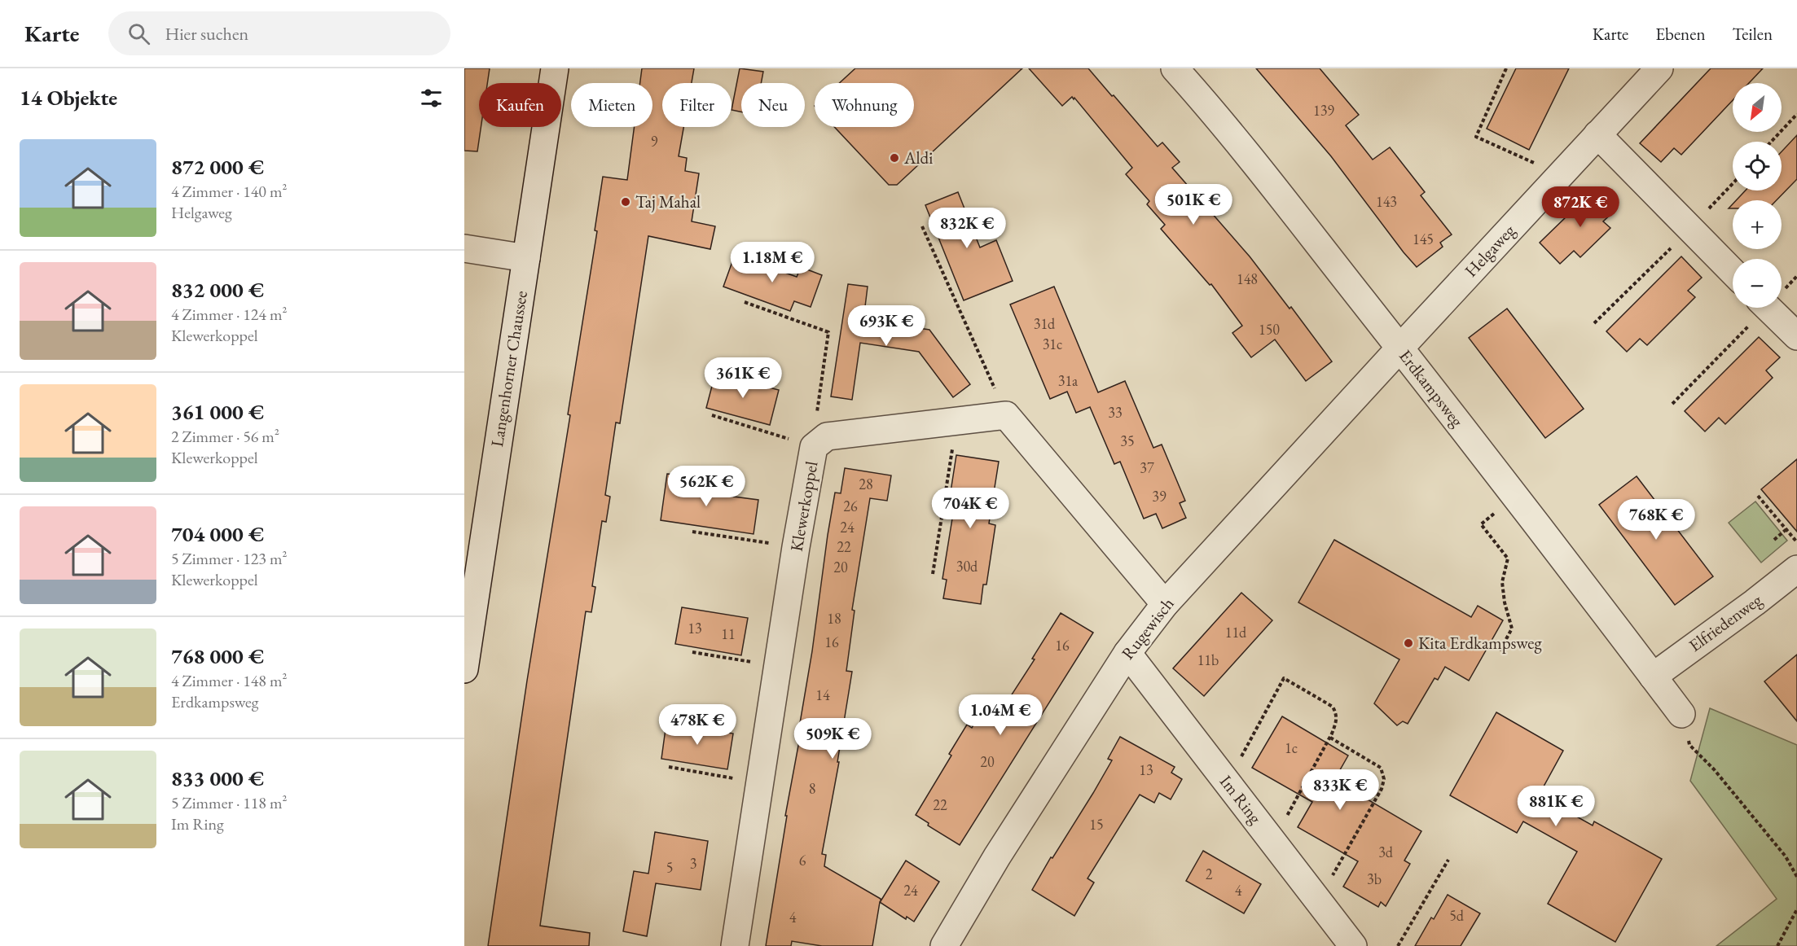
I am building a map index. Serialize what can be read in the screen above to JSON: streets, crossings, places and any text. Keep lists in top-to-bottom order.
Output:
{
  "streets": {
    "street": [
      "Helgaweg",
      "Langenhorner Chaussee",
      "Erdkampsweg",
      "Klewerkoppel",
      "Elfriedenweg",
      "Rugewisch",
      "Im Ring"
    ]
  },
  "crossings": [
    ["Helgaweg", "Erdkampsweg"],
    ["Helgaweg", "Rugewisch"],
    ["Erdkampsweg", "Elfriedenweg"],
    ["Erdkampsweg", "Rugewisch"],
    ["Rugewisch", "Im Ring"]
  ],
  "places": ["Aldi", "Taj Mahal", "Kita Erdkampsweg"],
  "house_numbers": [
    "139",
    "9",
    "143",
    "145",
    "148",
    "31d",
    "150",
    "31c",
    "31a",
    "33",
    "35",
    "37",
    "28",
    "39",
    "26",
    "24",
    "22",
    "30d",
    "20",
    "18",
    "13",
    "11d",
    "11",
    "16",
    "16",
    "11b",
    "14",
    "1c",
    "20",
    "13",
    "8",
    "22",
    "15",
    "3d",
    "6",
    "3",
    "5",
    "2",
    "3b",
    "24",
    "4",
    "5d",
    "4"
  ],
  "north": "bottom left",
  "page": {
    "header": "Karte",
    "search": "Hier suchen",
    "nav": ["Karte", "Ebenen", "Teilen"],
    "heading": "14 Objekte",
    "map_buttons": ["+", "−"],
    "chip": [
      "Kaufen",
      "Mieten",
      "Filter",
      "Neu",
      "Wohnung"
    ],
    "list": [
      {
        "name": "872 000 €",
        "note": "4 Zimmer · 140 m² · Helgaweg"
      },
      {
        "name": "832 000 €",
        "note": "4 Zimmer · 124 m² · Klewerkoppel"
      },
      {
        "name": "361 000 €",
        "note": "2 Zimmer · 56 m² · Klewerkoppel"
      },
      {
        "name": "704 000 €",
        "note": "5 Zimmer · 123 m² · Klewerkoppel"
      },
      {
        "name": "768 000 €",
        "note": "4 Zimmer · 148 m² · Erdkampsweg"
      },
      {
        "name": "833 000 €",
        "note": "5 Zimmer · 118 m² · Im Ring"
      }
    ],
    "price": [
      "501K €",
      "872K €",
      "832K €",
      "1.18M €",
      "693K €",
      "361K €",
      "562K €",
      "704K €",
      "768K €",
      "1.04M €",
      "478K €",
      "509K €",
      "833K €",
      "881K €"
    ]
  }
}
